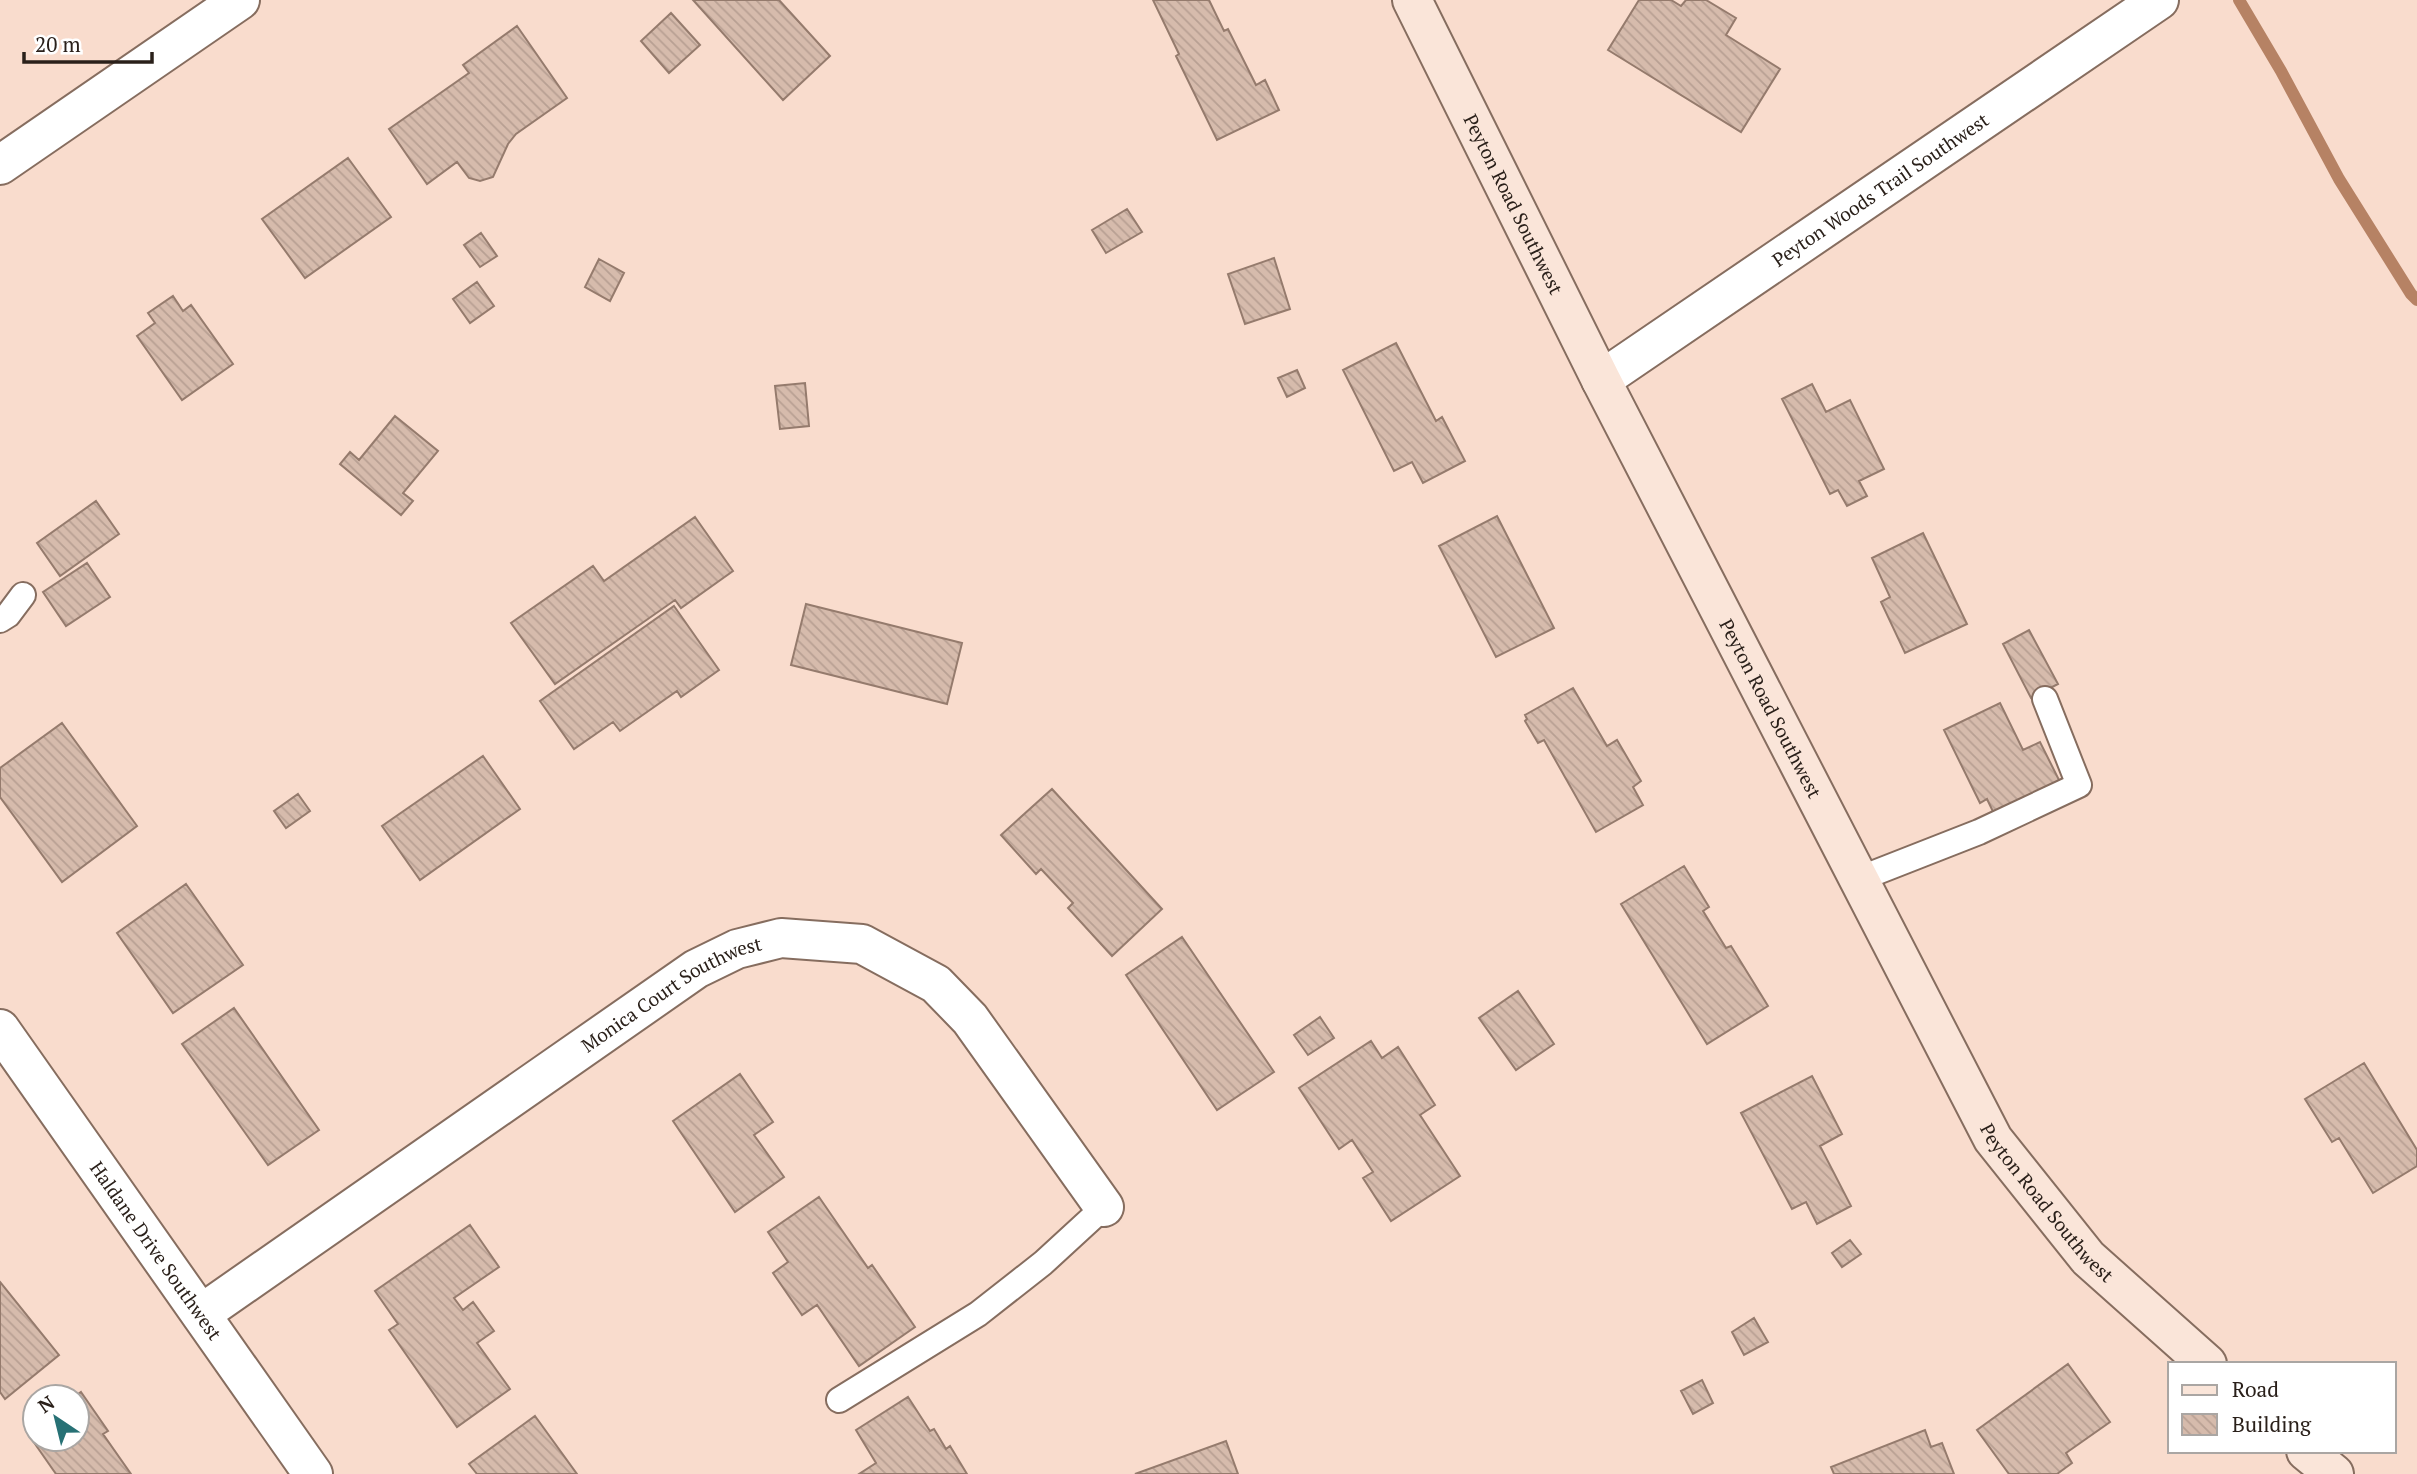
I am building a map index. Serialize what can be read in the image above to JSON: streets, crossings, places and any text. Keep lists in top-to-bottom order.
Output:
{
  "streets": {
    "street": [
      "Peyton Woods Trail Southwest",
      "Peyton Road Southwest",
      "Monica Court Southwest",
      "Haldane Drive Southwest"
    ]
  },
  "crossings": [
    ["Peyton Woods Trail Southwest", "Peyton Road Southwest"],
    ["Monica Court Southwest", "Haldane Drive Southwest"]
  ],
  "legend": ["Road", "Building"],
  "scale_bar": "20 m",
  "north": "top left"
}
